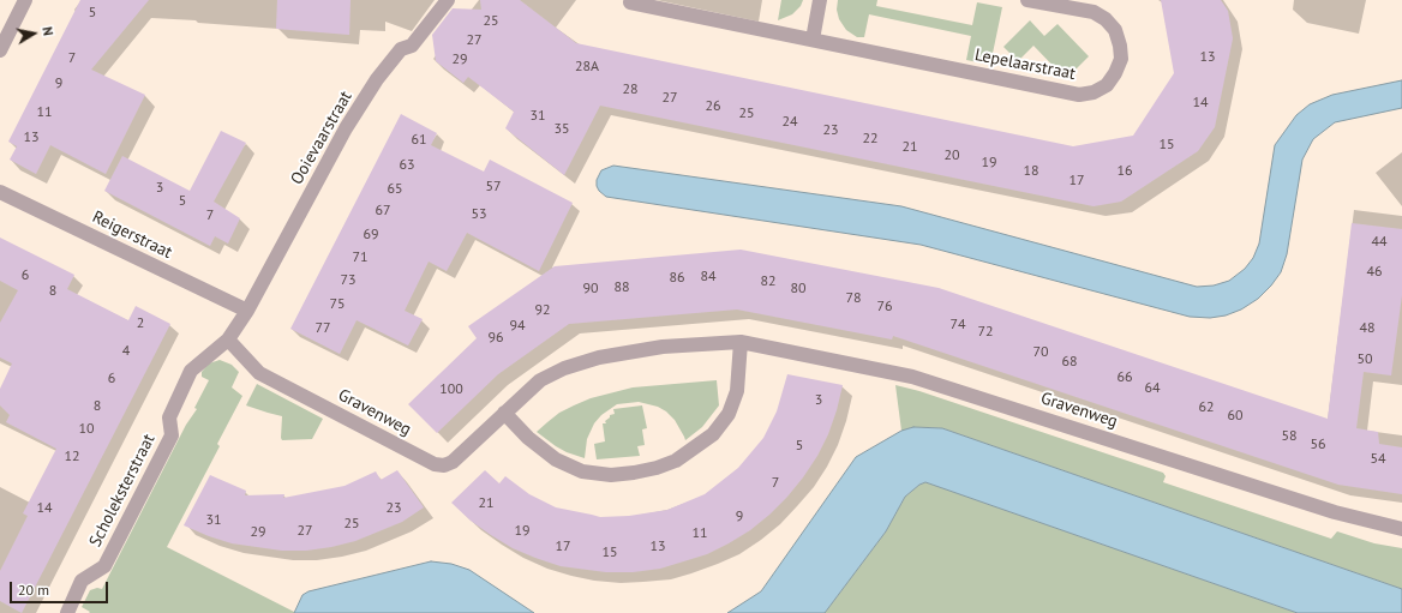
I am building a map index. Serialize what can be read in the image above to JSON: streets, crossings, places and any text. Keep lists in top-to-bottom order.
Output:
{
  "streets": {
    "street": [
      "Lepelaarstraat",
      "Ooievaarstraat",
      "Reigerstraat",
      "Gravenweg",
      "Scholeksterstraat"
    ]
  },
  "crossings": [
    ["Ooievaarstraat", "Reigerstraat"],
    ["Ooievaarstraat", "Scholeksterstraat"],
    ["Reigerstraat", "Scholeksterstraat"],
    ["Gravenweg", "Scholeksterstraat"]
  ],
  "house_numbers": [
    "5",
    "25",
    "27",
    "13",
    "7",
    "29",
    "28A",
    "9",
    "28",
    "27",
    "14",
    "26",
    "11",
    "25",
    "31",
    "24",
    "35",
    "23",
    "13",
    "22",
    "61",
    "15",
    "21",
    "20",
    "19",
    "63",
    "18",
    "16",
    "17",
    "57",
    "3",
    "65",
    "5",
    "67",
    "53",
    "7",
    "69",
    "44",
    "71",
    "46",
    "6",
    "84",
    "86",
    "73",
    "82",
    "88",
    "90",
    "80",
    "8",
    "78",
    "75",
    "76",
    "92",
    "2",
    "74",
    "94",
    "77",
    "48",
    "72",
    "96",
    "4",
    "70",
    "50",
    "68",
    "66",
    "6",
    "64",
    "100",
    "3",
    "8",
    "62",
    "60",
    "10",
    "58",
    "56",
    "5",
    "12",
    "54",
    "7",
    "21",
    "14",
    "23",
    "9",
    "31",
    "25",
    "27",
    "19",
    "29",
    "11",
    "17",
    "13",
    "15"
  ],
  "scale_bar": "20 m",
  "north": "right"
}
